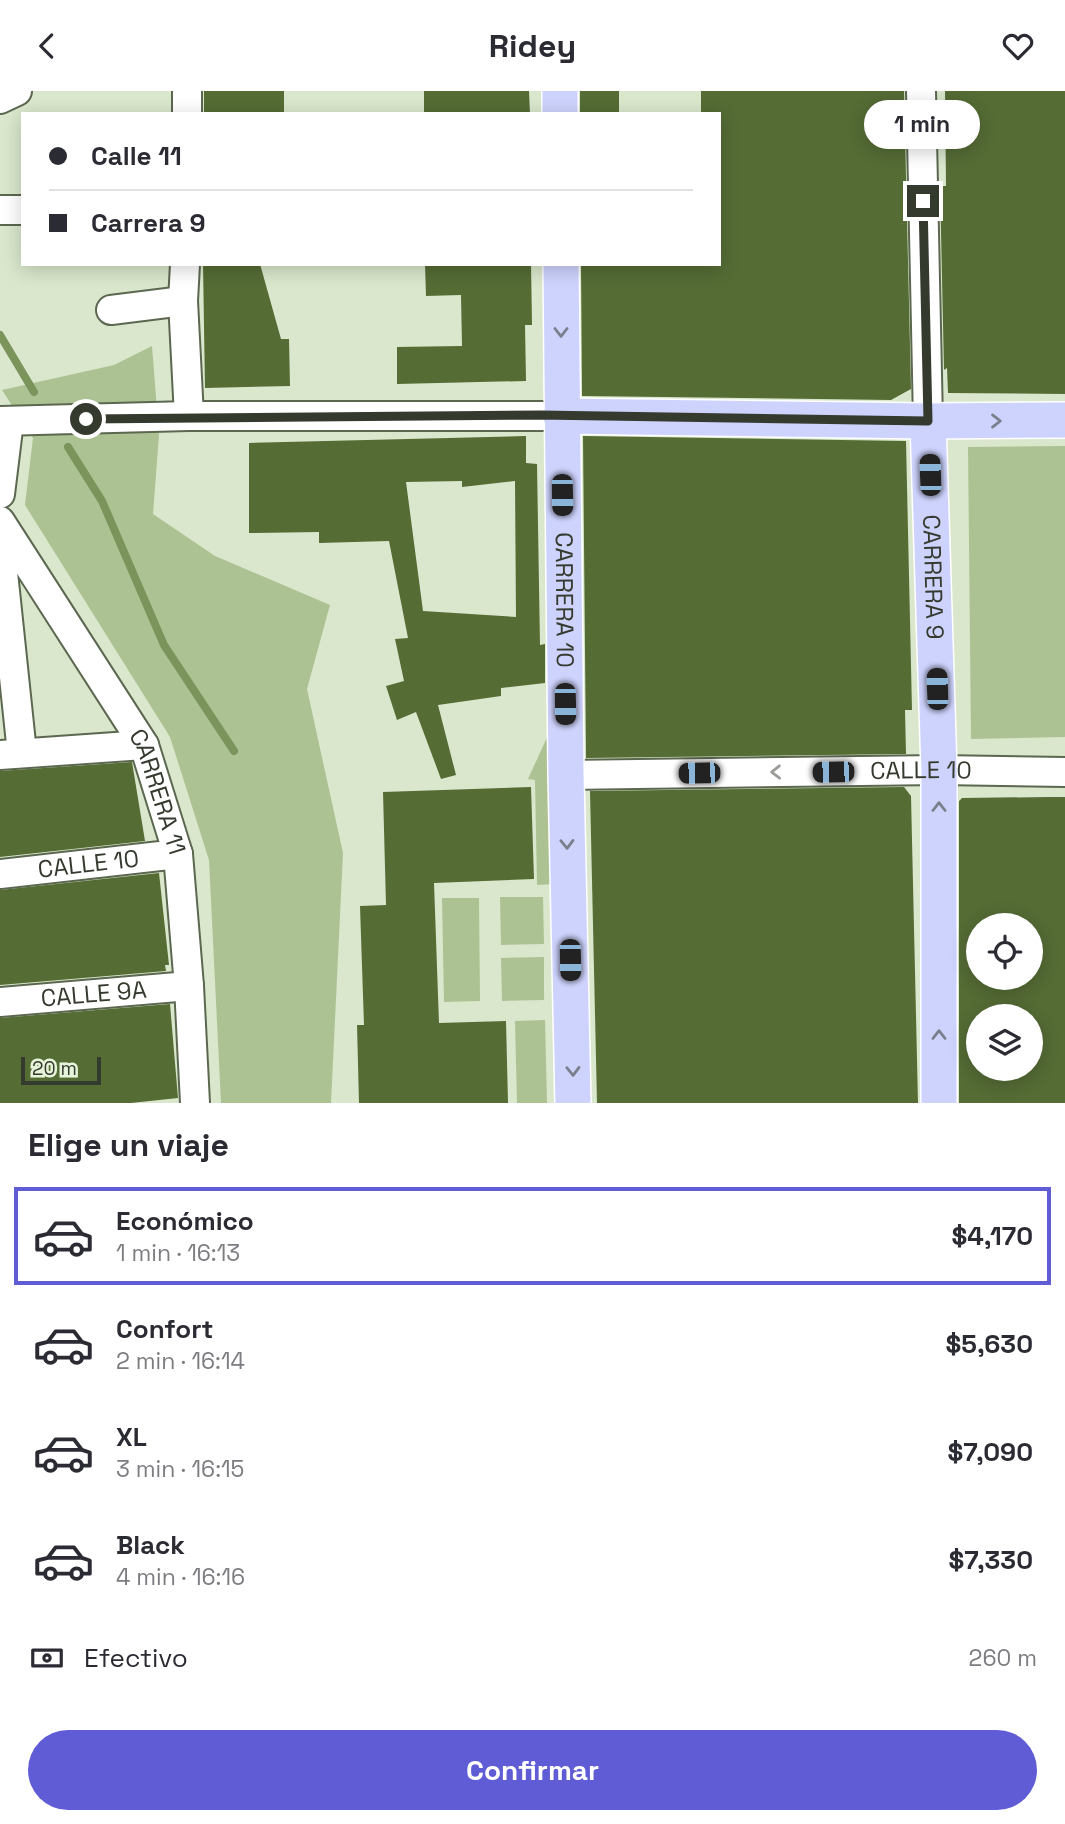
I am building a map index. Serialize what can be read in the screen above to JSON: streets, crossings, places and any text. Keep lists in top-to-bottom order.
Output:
{
  "streets": {
    "main road": ["CARRERA 9", "CARRERA 10"],
    "street": ["CALLE 10", "CARRERA 11", "CALLE 9A"]
  },
  "crossings": [
    ["CARRERA 9", "CALLE 10"],
    ["CARRERA 10", "CALLE 10"],
    ["CALLE 10", "CARRERA 11"],
    ["CARRERA 11", "CALLE 9A"]
  ],
  "one_way": ["CARRERA 10", "CALLE 10"],
  "scale_bar": "20 m",
  "page": {
    "header": "Ridey",
    "bubble": "1 min",
    "banner": ["Calle 11", "Carrera 9"],
    "scale": "20 m",
    "heading": "Elige un viaje",
    "list": [
      {
        "name": "Económico",
        "note": "1 min · 16:13",
        "value": "$4,170"
      },
      {
        "name": "Confort",
        "note": "2 min · 16:14",
        "value": "$5,630"
      },
      {
        "name": "XL",
        "note": "3 min · 16:15",
        "value": "$7,090"
      },
      {
        "name": "Black",
        "note": "4 min · 16:16",
        "value": "$7,330"
      }
    ],
    "pay": ["Efectivo", "260 m"],
    "buttons": "Confirmar"
  }
}
